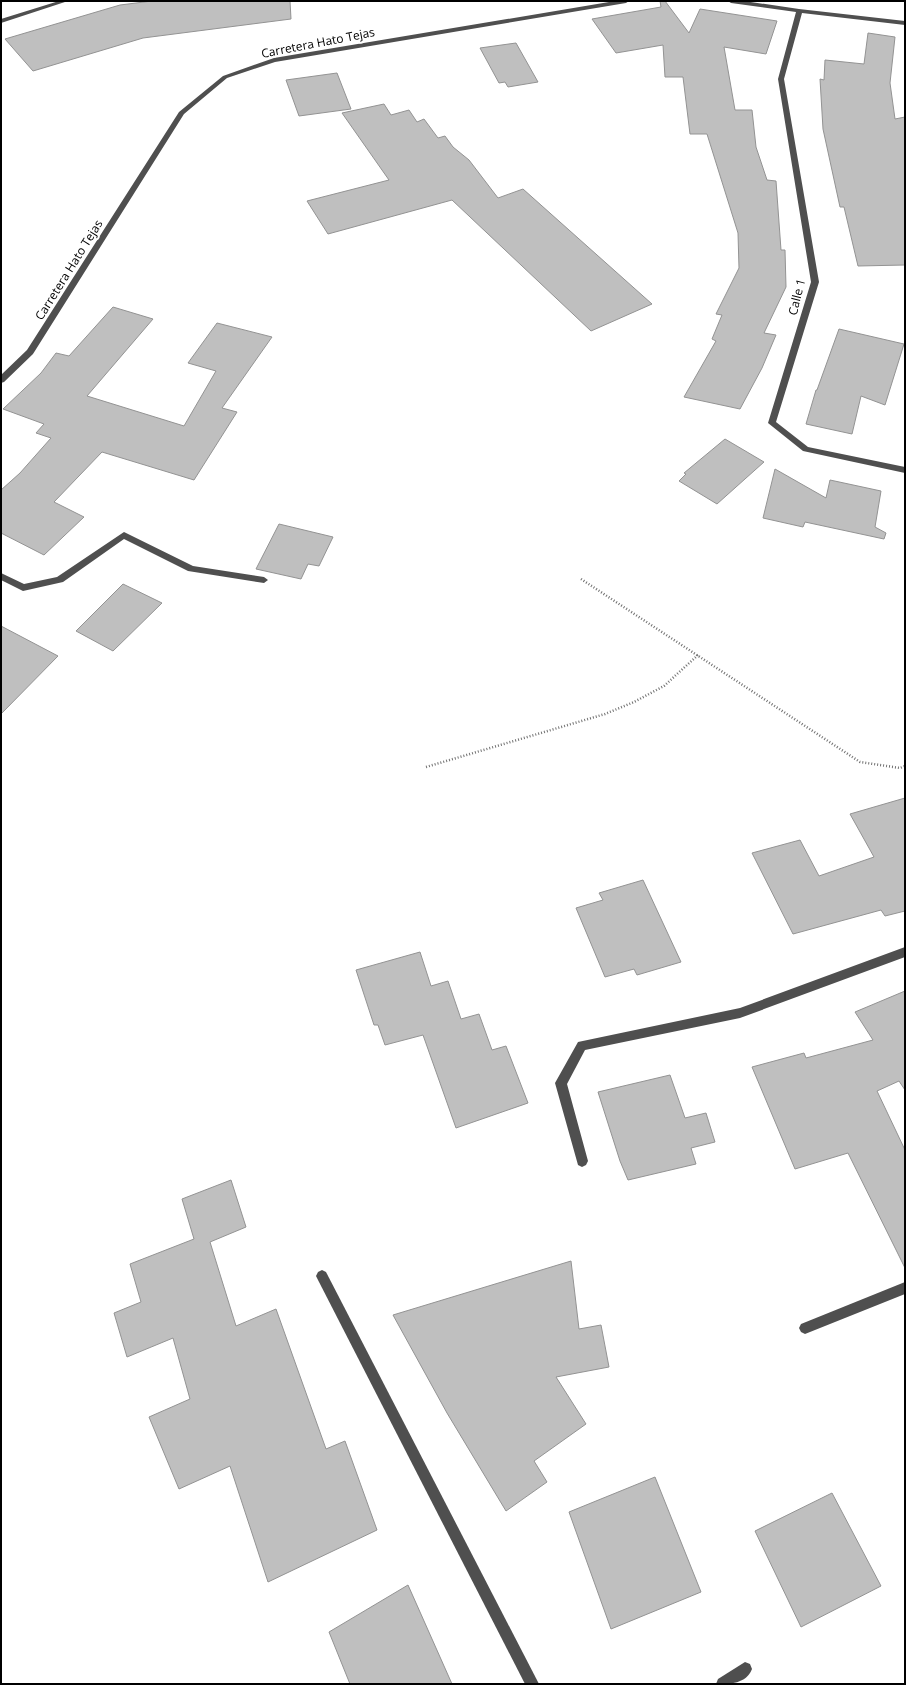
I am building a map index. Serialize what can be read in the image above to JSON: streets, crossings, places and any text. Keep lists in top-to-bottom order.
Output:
{
  "streets": {
    "street": ["Carretera Hato Tejas", "Calle 1"]
  }
}
